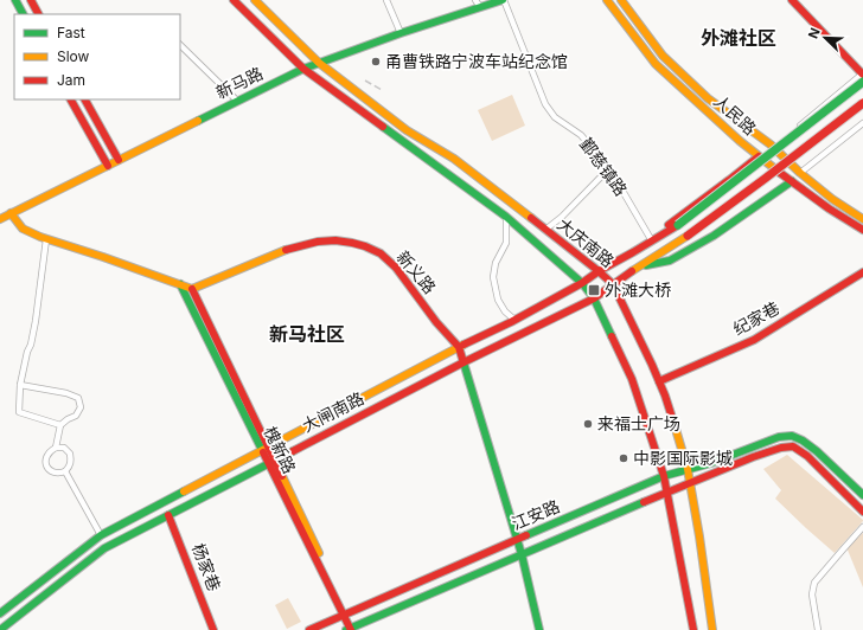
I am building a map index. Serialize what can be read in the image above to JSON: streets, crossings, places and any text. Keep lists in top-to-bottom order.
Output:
{
  "streets": {
    "main road": [
      "新马路",
      "人民路",
      "大庆南路",
      "新义路",
      "纪家巷",
      "大闸南路",
      "槐新路",
      "江安路",
      "杨家巷"
    ],
    "street": ["鄞慈镇路"]
  },
  "crossings": [
    ["新马路", "鄞慈镇路"],
    ["新马路", "大庆南路"],
    ["大庆南路", "纪家巷"],
    ["大庆南路", "大闸南路"],
    ["大庆南路", "江安路"],
    ["新义路", "大闸南路"],
    ["新义路", "槐新路"],
    ["新义路", "江安路"],
    ["大闸南路", "槐新路"],
    ["大闸南路", "杨家巷"],
    ["槐新路", "江安路"]
  ],
  "districts": ["外滩社区", "新马社区"],
  "places": {
    "other": ["甬曹铁路宁波车站纪念馆", "来福士广场", "中影国际影城"],
    "transit": ["外滩大桥"]
  },
  "legend": ["Fast", "Slow", "Jam"],
  "north": "top left"
}
